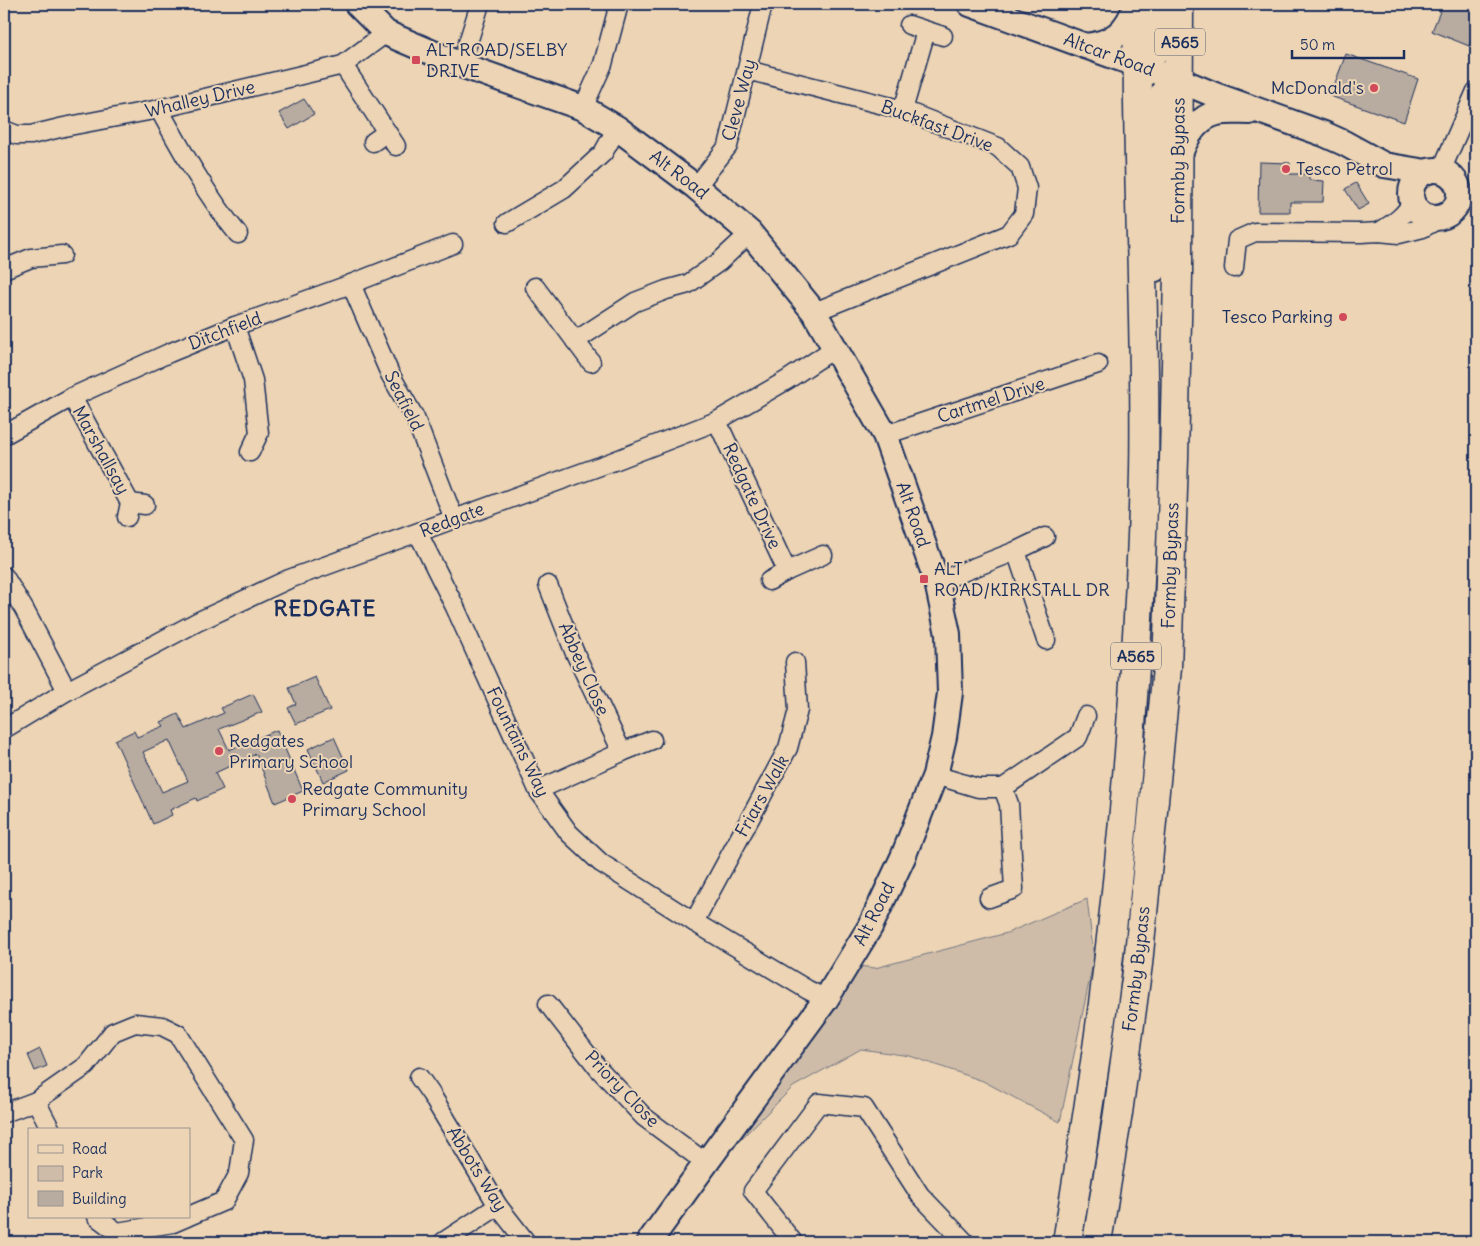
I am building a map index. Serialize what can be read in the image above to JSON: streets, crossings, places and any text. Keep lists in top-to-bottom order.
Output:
{
  "streets": {
    "highway": ["A565", "Formby Bypass"],
    "street": [
      "Altcar Road",
      "Whalley Drive",
      "Cleve Way",
      "Buckfast Drive",
      "Alt Road",
      "Ditchfield",
      "Cartmel Drive",
      "Seafield",
      "Marshallsay",
      "Redgate Drive",
      "Redgate",
      "Abbey Close",
      "Fountains Way",
      "Friars Walk",
      "Priory Close",
      "Abbots Way"
    ]
  },
  "crossings": [
    ["Altcar Road", "Formby Bypass"],
    ["Whalley Drive", "Alt Road"],
    ["Cleve Way", "Buckfast Drive"],
    ["Cleve Way", "Alt Road"],
    ["Buckfast Drive", "Alt Road"],
    ["Alt Road", "Cartmel Drive"],
    ["Alt Road", "Redgate"],
    ["Alt Road", "Fountains Way"],
    ["Alt Road", "Priory Close"],
    ["Ditchfield", "Seafield"],
    ["Ditchfield", "Marshallsay"],
    ["Seafield", "Redgate"],
    ["Redgate Drive", "Redgate"],
    ["Redgate", "Fountains Way"],
    ["Fountains Way", "Friars Walk"]
  ],
  "districts": ["REDGATE"],
  "places": {
    "transit": ["ALT ROAD/SELBY DRIVE", "ALT ROAD/KIRKSTALL DR"],
    "other": [
      "McDonald's",
      "Tesco Petrol",
      "Tesco Parking",
      "Redgates Primary School",
      "Redgate Community Primary School"
    ]
  },
  "legend": ["Road", "Park", "Building"],
  "scale_bar": "50 m"
}
